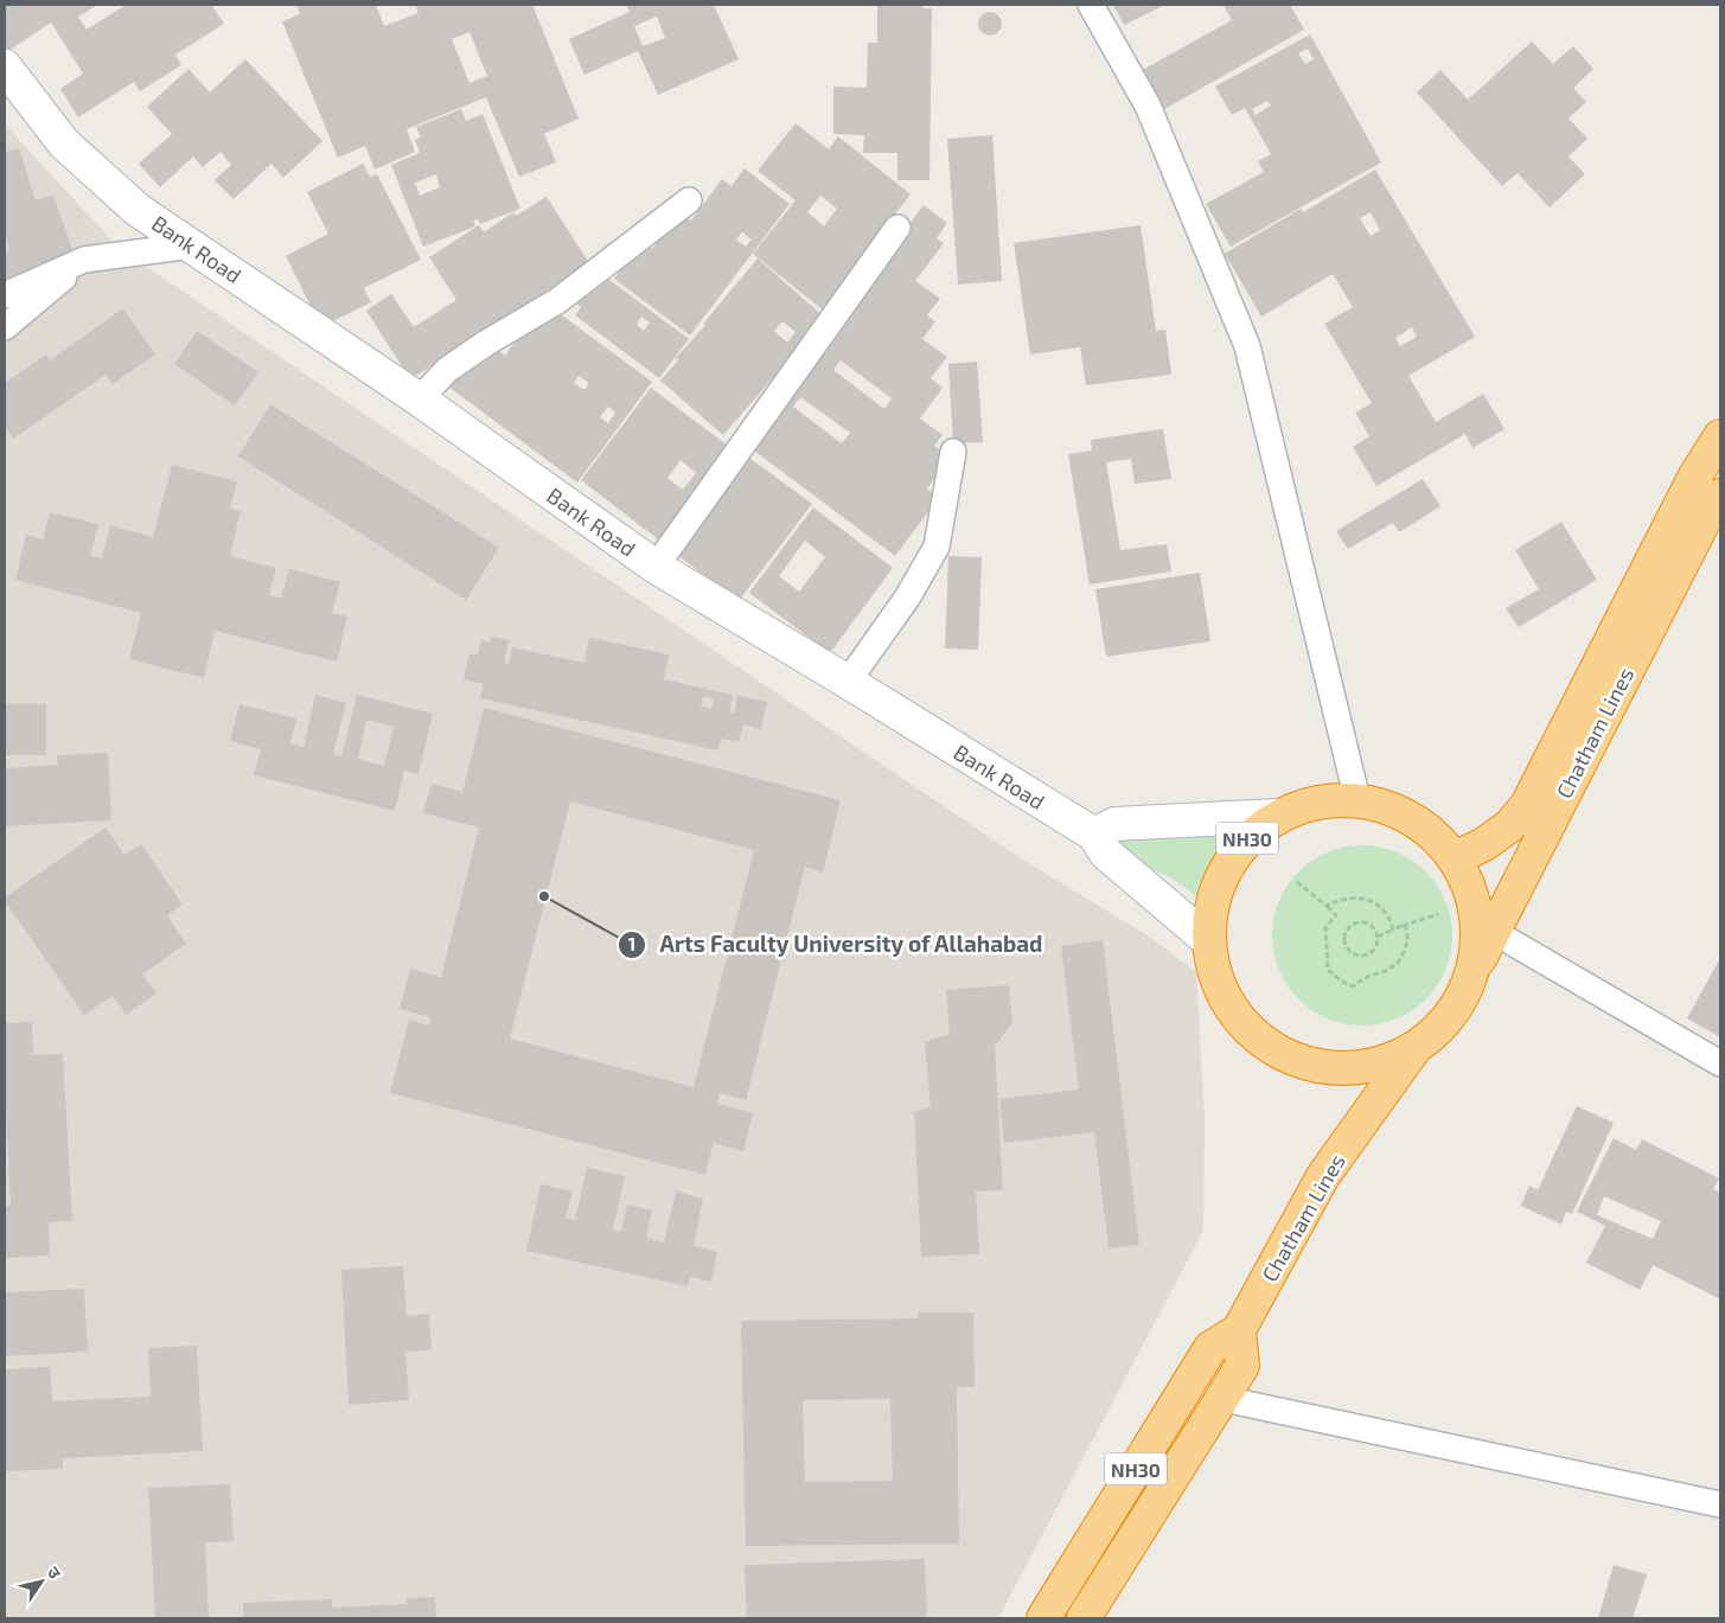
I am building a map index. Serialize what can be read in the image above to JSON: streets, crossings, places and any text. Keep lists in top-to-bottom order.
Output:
{
  "streets": {
    "highway": ["Chatham Lines", "NH30"],
    "street": ["Bank Road"]
  },
  "crossings": [
    ["Bank Road", "Chatham Lines"],
    ["Chatham Lines", "NH30"]
  ],
  "places": ["Arts Faculty University of Allahabad"],
  "north": "top right"
}
